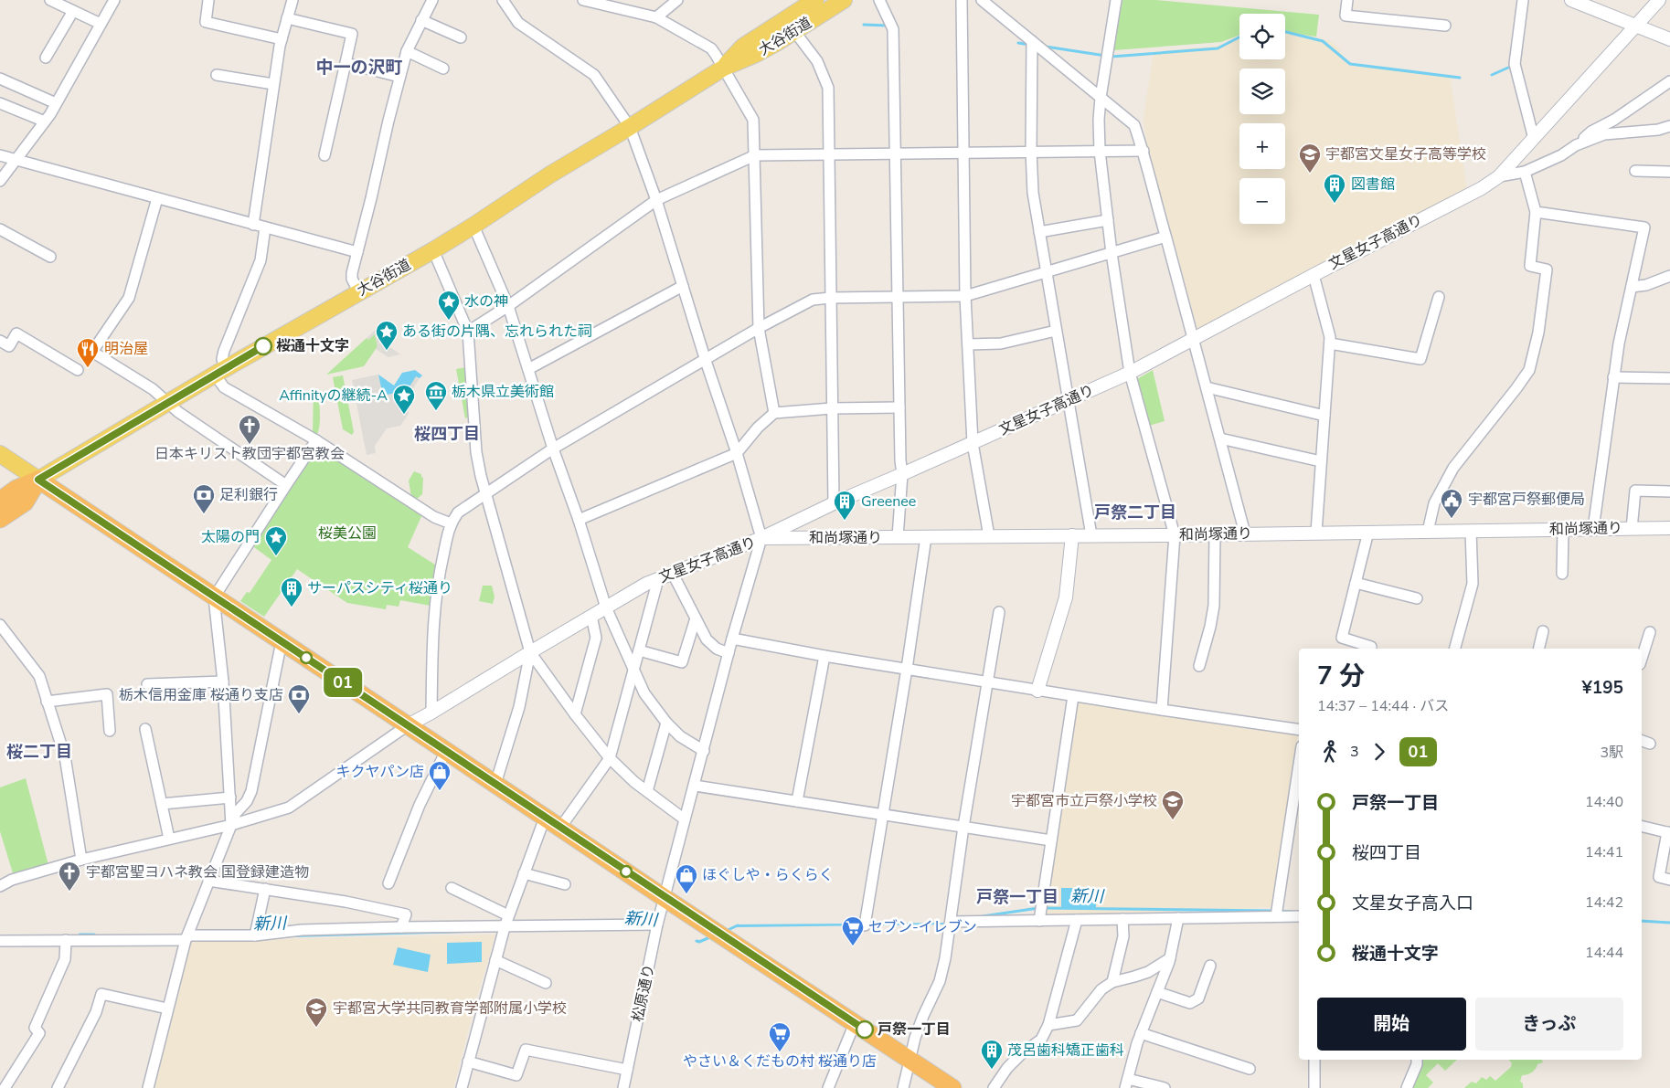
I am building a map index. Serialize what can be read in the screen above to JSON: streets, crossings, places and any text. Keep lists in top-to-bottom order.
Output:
{
  "streets": {
    "main road": ["大谷街道"],
    "street": ["文星女子高通り", "和尚塚通り", "松原通り"]
  },
  "crossings": [
    ["文星女子高通り", "和尚塚通り"],
    ["文星女子高通り", "松原通り"],
    ["和尚塚通り", "松原通り"]
  ],
  "districts": [
    "中一の沢町",
    "桜四丁目",
    "戸祭二丁目",
    "桜二丁目",
    "戸祭一丁目"
  ],
  "water": ["新川"],
  "parks": ["桜美公園"],
  "places": {
    "school or university": ["宇都宮文星女子高等学校", "宇都宮市立戸祭小学校", "宇都宮大学共同教育学部附属小学校"],
    "building": [
      "図書館",
      "Greenee",
      "サーパスシティ桜通り",
      "茂呂歯科矯正歯科"
    ],
    "place": [
      "水の神",
      "ある街の片隅、忘れられた祠",
      "Affinityの継続-A",
      "太陽の門"
    ],
    "other": ["桜通十文字", "戸祭一丁目"],
    "restaurant": ["明治屋"],
    "museum": ["栃木県立美術館"],
    "church": ["日本キリスト教団宇都宮教会", "宇都宮聖ヨハネ教会 国登録建造物"],
    "bank": ["足利銀行", "栃木信用金庫 桜通り支店"],
    "public building": ["宇都宮戸祭郵便局"],
    "shop": ["キクヤパン店", "ほぐしや・らくらく"],
    "supermarket": ["セブン-イレブン", "やさい＆くだもの村 桜通り店"]
  },
  "lines": ["bus line 01"],
  "page": {
    "on_map": "01",
    "map_buttons": ["+", "−"],
    "heading": ["7 分", "14:37 – 14:44 · バス", "¥195"],
    "legs": ["3", "01", "3駅"],
    "list": [
      {
        "name": "戸祭一丁目",
        "value": "14:40"
      },
      {
        "name": "桜四丁目",
        "value": "14:41"
      },
      {
        "name": "文星女子高入口",
        "value": "14:42"
      },
      {
        "name": "桜通十文字",
        "value": "14:44"
      }
    ],
    "buttons": ["開始", "きっぷ"]
  }
}
